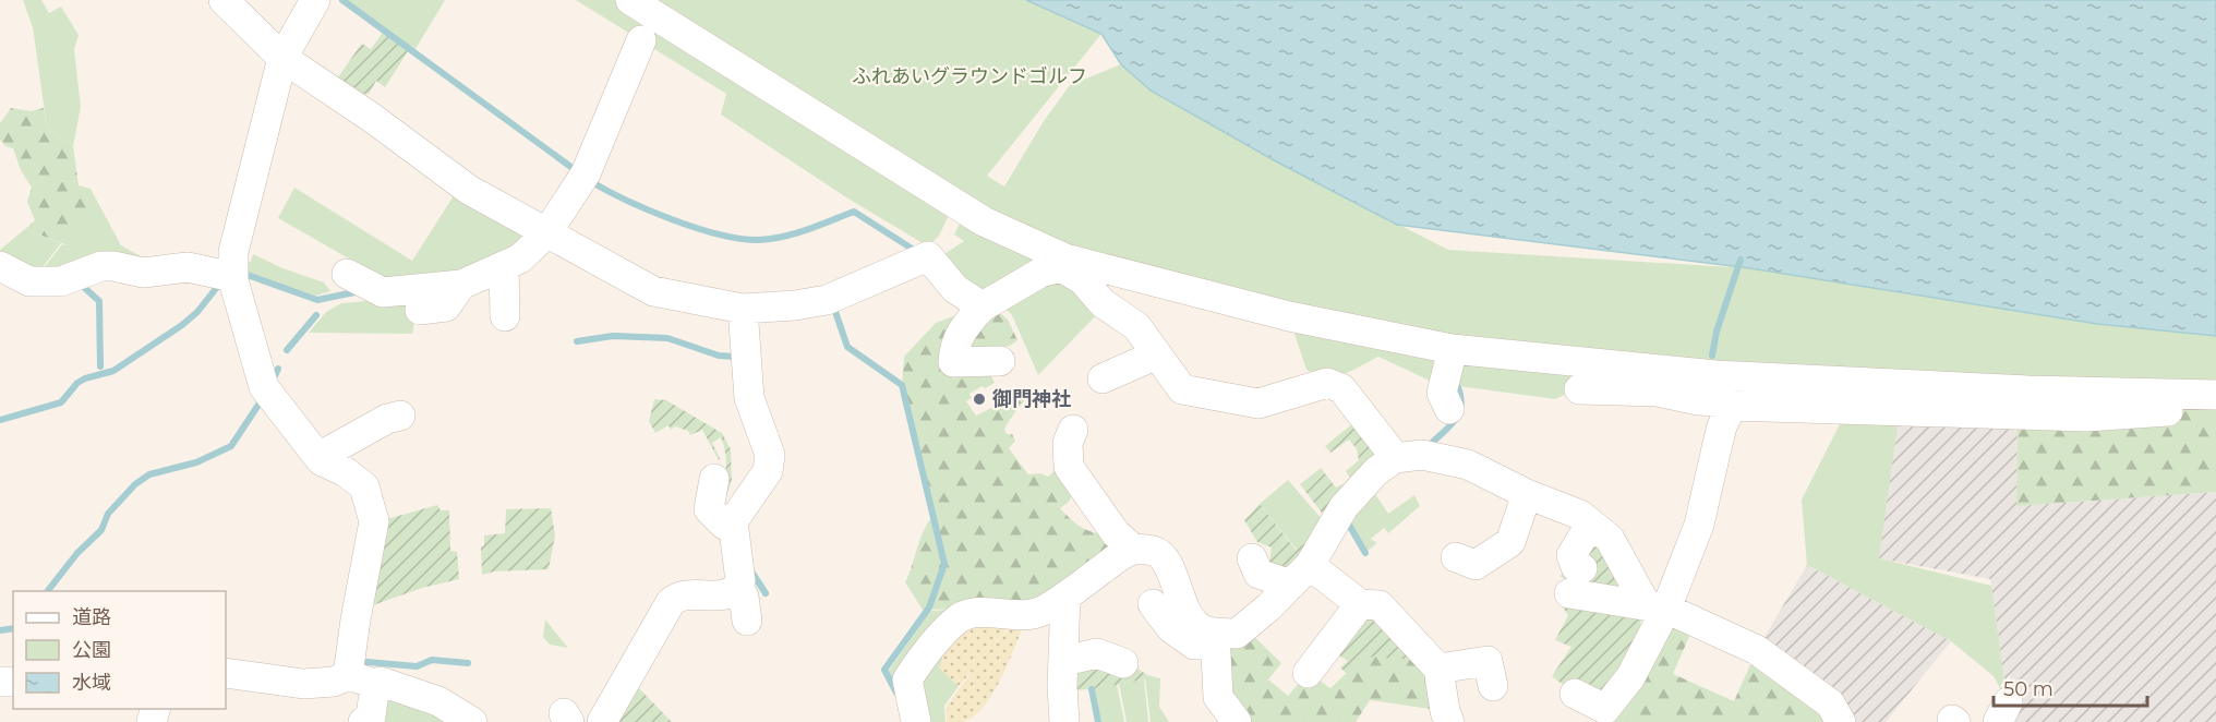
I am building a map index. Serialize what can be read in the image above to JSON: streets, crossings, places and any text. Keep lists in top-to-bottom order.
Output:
{
  "parks": ["ふれあいグラウンドゴルフ"],
  "places": ["御門神社"],
  "legend": ["道路", "公園", "水域"],
  "scale_bar": "50 m"
}
